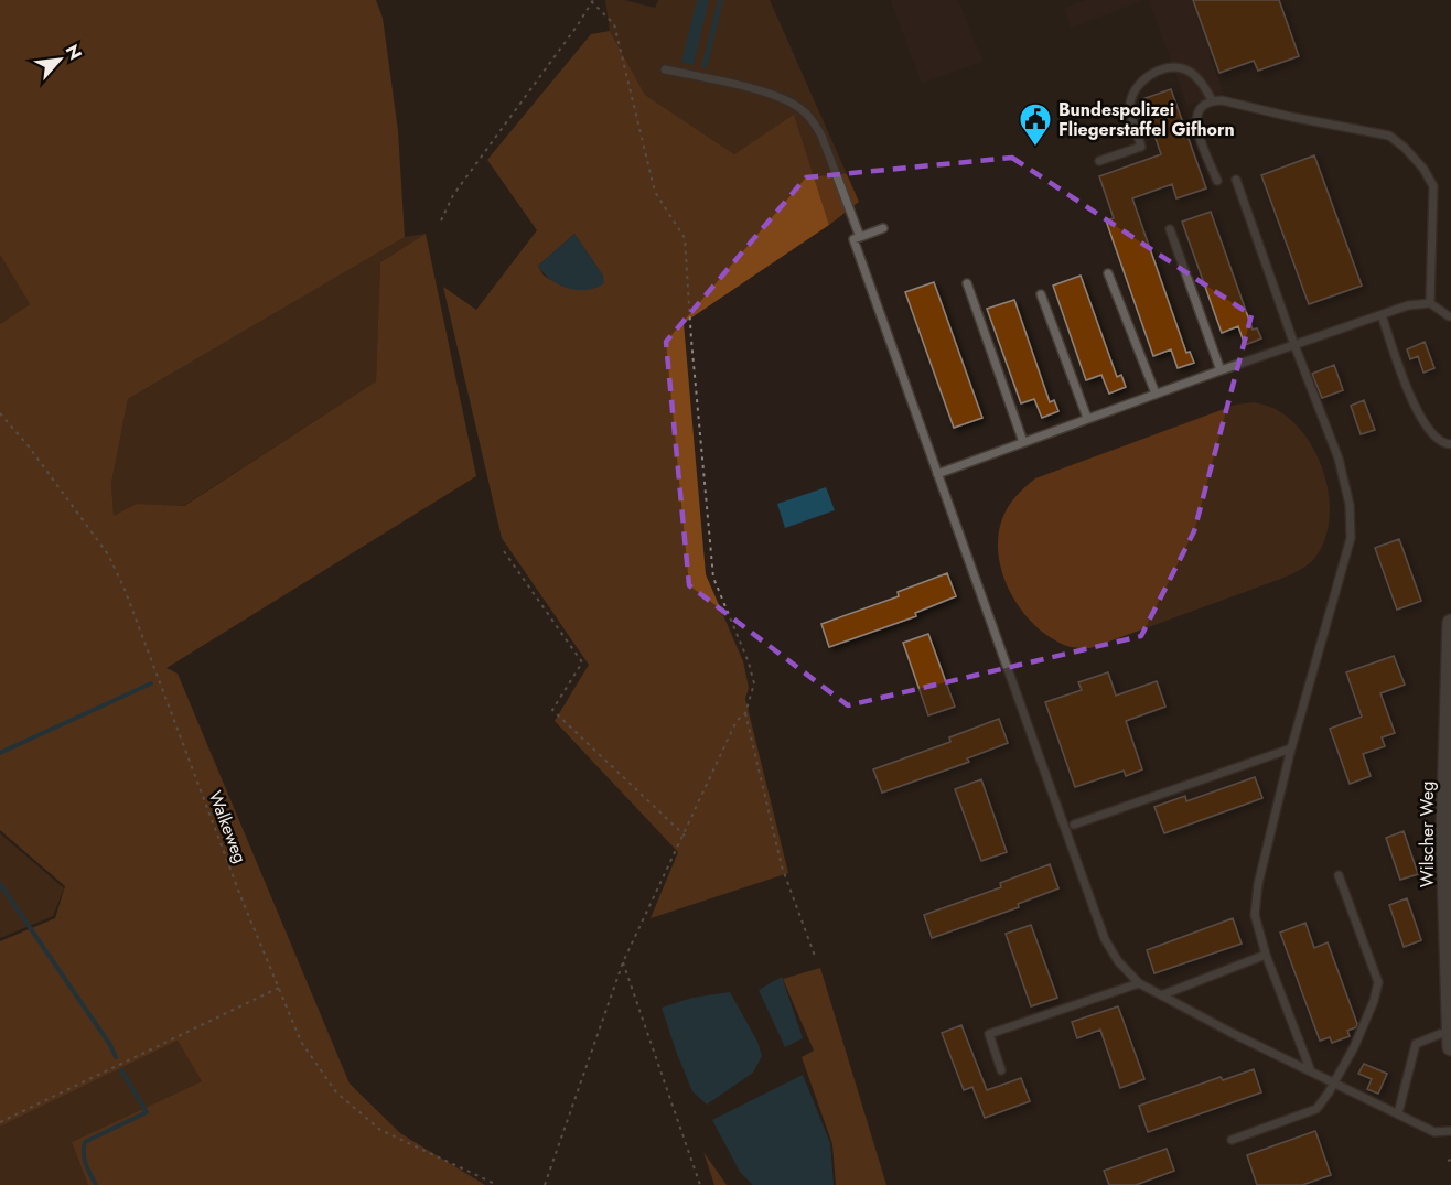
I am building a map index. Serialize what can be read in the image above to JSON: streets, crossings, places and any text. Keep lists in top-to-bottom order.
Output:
{
  "streets": {
    "street": ["Wilscher Weg"],
    "path": ["Walkeweg"]
  },
  "places": {
    "public building": ["Bundespolizei Fliegerstaffel Gifhorn"]
  },
  "north": "top right"
}
